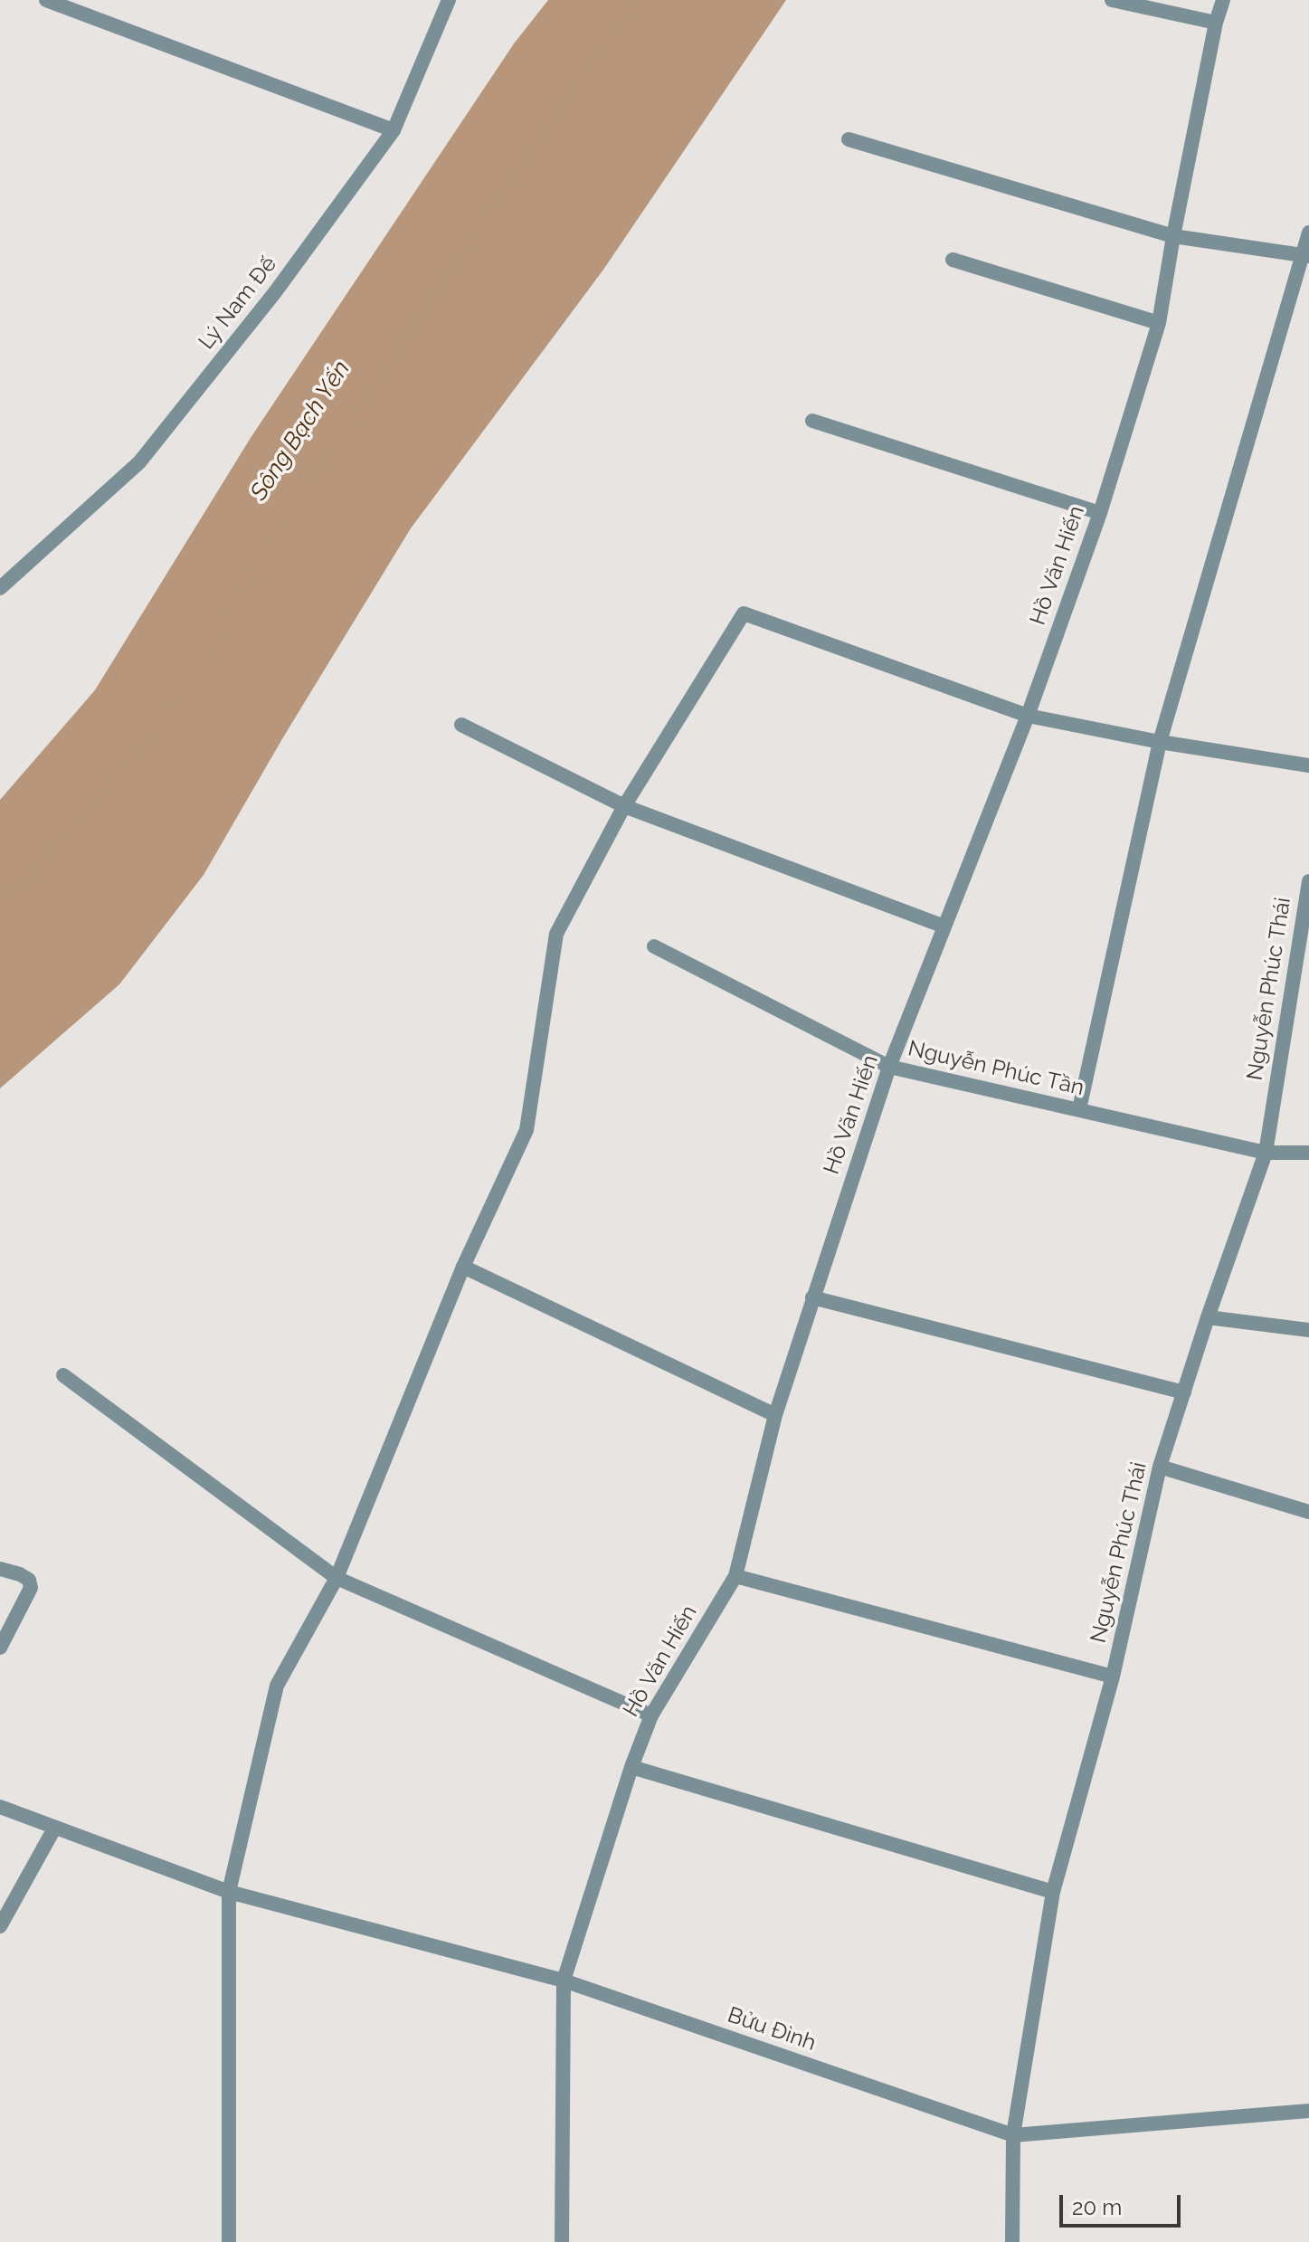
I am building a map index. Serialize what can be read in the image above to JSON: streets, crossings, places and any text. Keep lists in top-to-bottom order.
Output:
{
  "streets": {
    "street": [
      "Lý Nam Đế",
      "Hồ Văn Hiến",
      "Nguyễn Phúc Thái",
      "Nguyễn Phúc Tần",
      "Bửu Đình"
    ]
  },
  "crossings": [
    ["Hồ Văn Hiến", "Nguyễn Phúc Tần"],
    ["Hồ Văn Hiến", "Bửu Đình"],
    ["Nguyễn Phúc Thái", "Nguyễn Phúc Tần"],
    ["Nguyễn Phúc Thái", "Bửu Đình"]
  ],
  "water": ["Sông Bạch Yến"],
  "scale_bar": "20 m"
}
